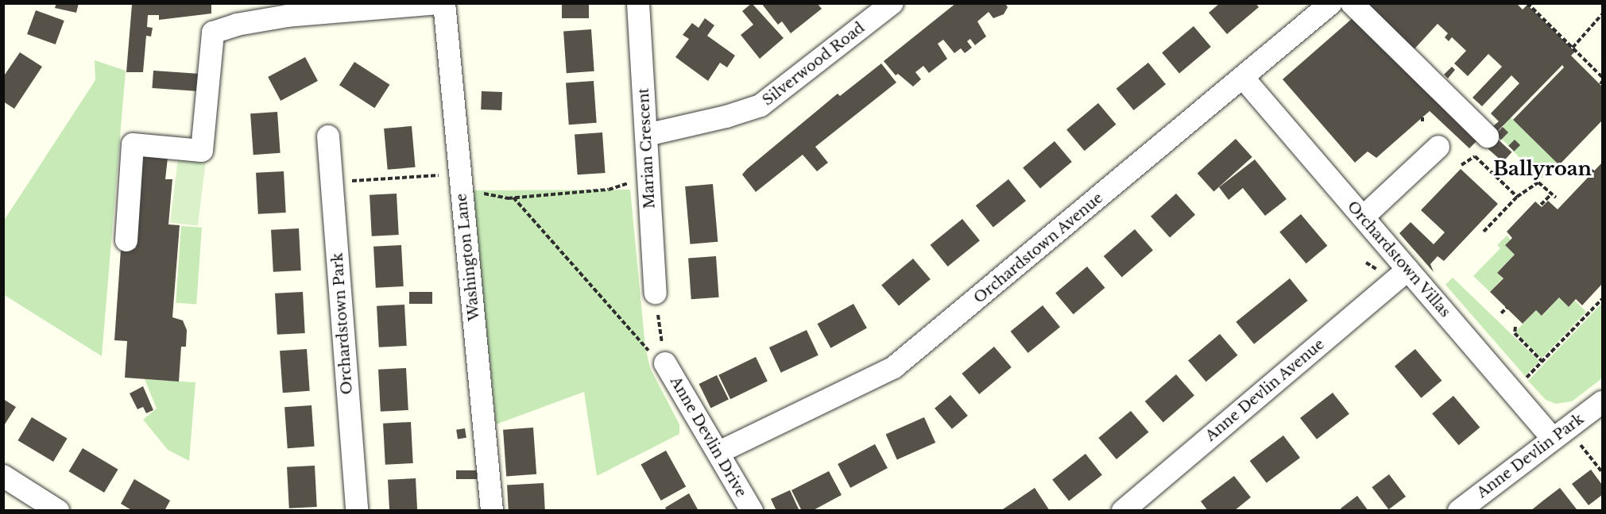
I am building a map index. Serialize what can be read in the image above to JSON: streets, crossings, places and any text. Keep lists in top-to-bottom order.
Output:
{
  "streets": {
    "street": [
      "Silverwood Road",
      "Marian Crescent",
      "Orchardstown Avenue",
      "Washington Lane",
      "Orchardstown Villas",
      "Orchardstown Park",
      "Anne Devlin Avenue",
      "Anne Devlin Drive",
      "Anne Devlin Park"
    ]
  },
  "crossings": [
    ["Silverwood Road", "Marian Crescent"],
    ["Orchardstown Avenue", "Orchardstown Villas"],
    ["Orchardstown Avenue", "Anne Devlin Drive"],
    ["Orchardstown Villas", "Anne Devlin Avenue"],
    ["Orchardstown Villas", "Anne Devlin Park"]
  ],
  "districts": ["Ballyroan"]
}
